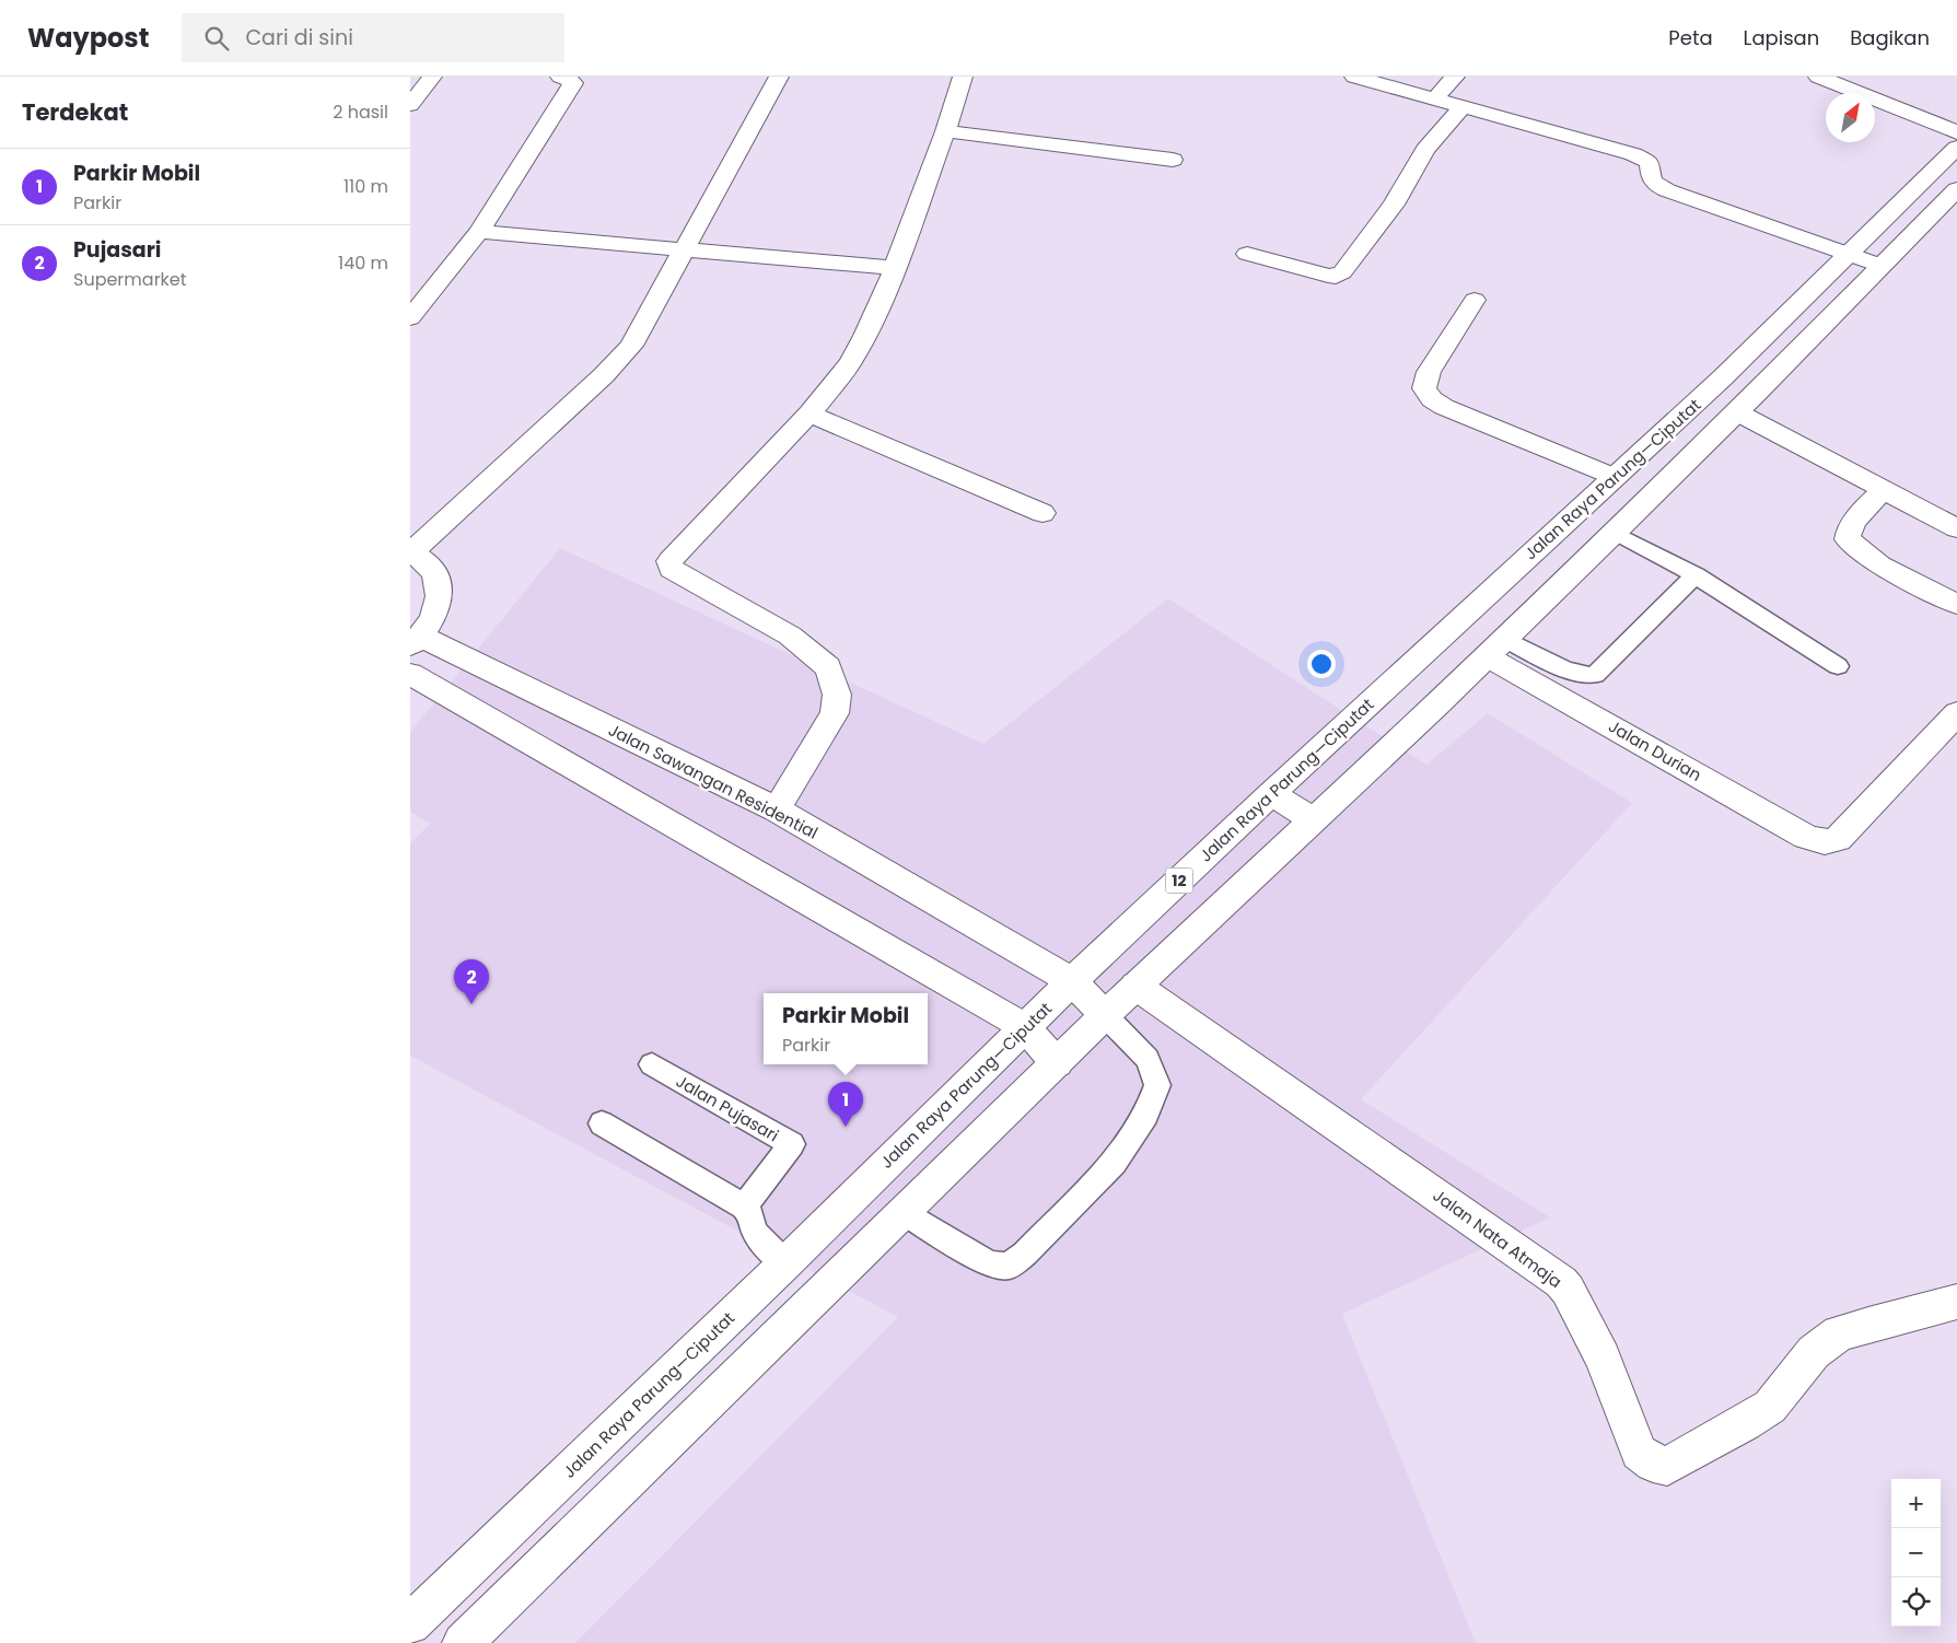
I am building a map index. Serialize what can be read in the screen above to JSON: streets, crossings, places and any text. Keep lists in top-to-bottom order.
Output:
{
  "streets": {
    "main road": [
      "Jalan Raya Parung—Ciputat",
      "Jalan Durian",
      "Jalan Sawangan Residential",
      "12",
      "Jalan Nata Atmaja"
    ],
    "lane": ["Jalan Pujasari"]
  },
  "crossings": [
    ["Jalan Raya Parung—Ciputat", "Jalan Sawangan Residential"]
  ],
  "north": "top right",
  "page": {
    "header": "Waypost",
    "search": "Cari di sini",
    "nav": ["Peta", "Lapisan", "Bagikan"],
    "heading": ["Terdekat", "2 hasil"],
    "list": [
      {
        "mark": "1",
        "name": "Parkir Mobil",
        "note": "Parkir",
        "value": "110 m"
      },
      {
        "mark": "2",
        "name": "Pujasari",
        "note": "Supermarket",
        "value": "140 m"
      }
    ],
    "pins": ["2", "1"],
    "popup": ["Parkir Mobil", "Parkir"],
    "map_buttons": ["+", "−"]
  }
}
